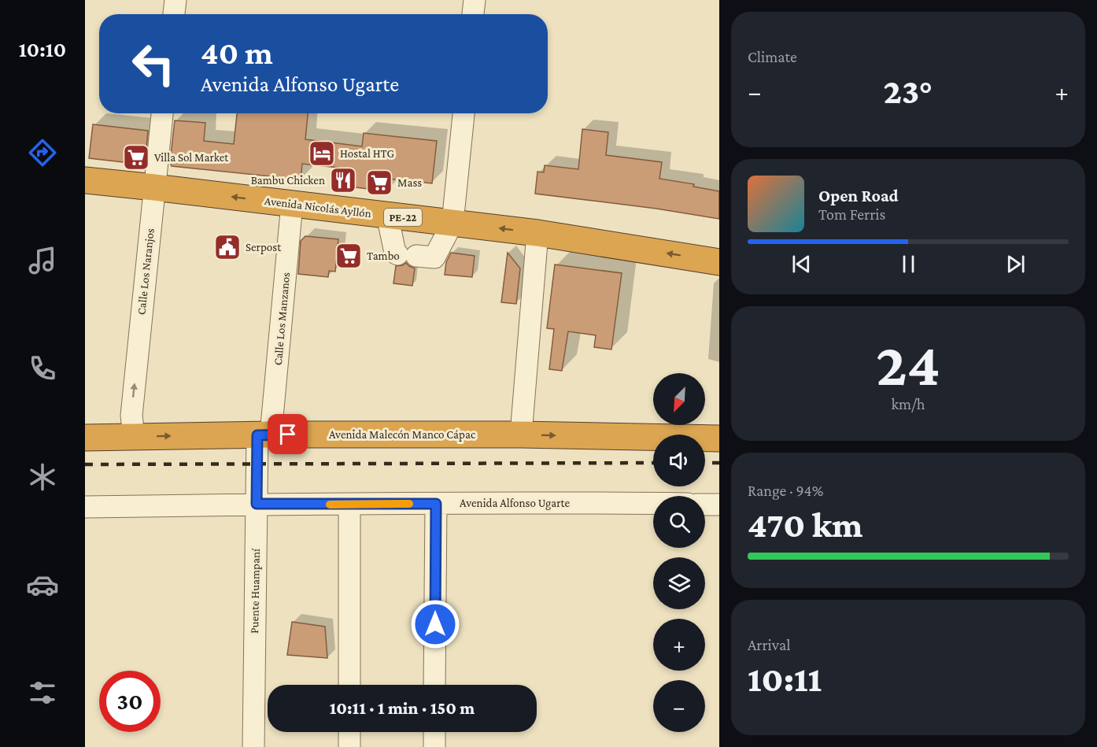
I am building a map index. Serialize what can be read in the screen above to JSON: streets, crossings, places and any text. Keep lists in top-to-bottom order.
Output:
{
  "streets": {
    "highway": ["Avenida Nicolás Ayllón", "PE-22", "Avenida Malecón Manco Cápac"],
    "street": [
      "Calle Los Naranjos",
      "Calle Los Manzanos",
      "Avenida Alfonso Ugarte",
      "Puente Huampaní"
    ]
  },
  "crossings": [
    ["Avenida Nicolás Ayllón", "Calle Los Naranjos"],
    ["Avenida Nicolás Ayllón", "Calle Los Manzanos"],
    ["Calle Los Naranjos", "Avenida Malecón Manco Cápac"],
    ["Calle Los Manzanos", "Avenida Malecón Manco Cápac"],
    ["Calle Los Manzanos", "Puente Huampaní"],
    ["Avenida Malecón Manco Cápac", "Puente Huampaní"],
    ["Avenida Alfonso Ugarte", "Puente Huampaní"]
  ],
  "one_way": ["Avenida Nicolás Ayllón", "Calle Los Naranjos", "Avenida Malecón Manco Cápac"],
  "places": {
    "hotel": ["Hostal HTG"],
    "supermarket": ["Villa Sol Market", "Mass", "Tambo"],
    "restaurant": ["Bambu Chicken"],
    "public building": ["Serpost"]
  },
  "north": "bottom left",
  "page": {
    "tabs": "10:10",
    "tile": [
      "Climate",
      ["24", "km/h"],
      ["Range · 94%", "470 km"],
      ["Arrival", "10:11"]
    ],
    "turn": ["40 m", "Avenida Alfonso Ugarte"],
    "heat": ["−", "23°", "+"],
    "song": ["Open Road", "Tom Ferris"],
    "map_buttons": ["+", "−"],
    "limit": "30",
    "trip": "10:11 · 1 min · 150 m"
  }
}
